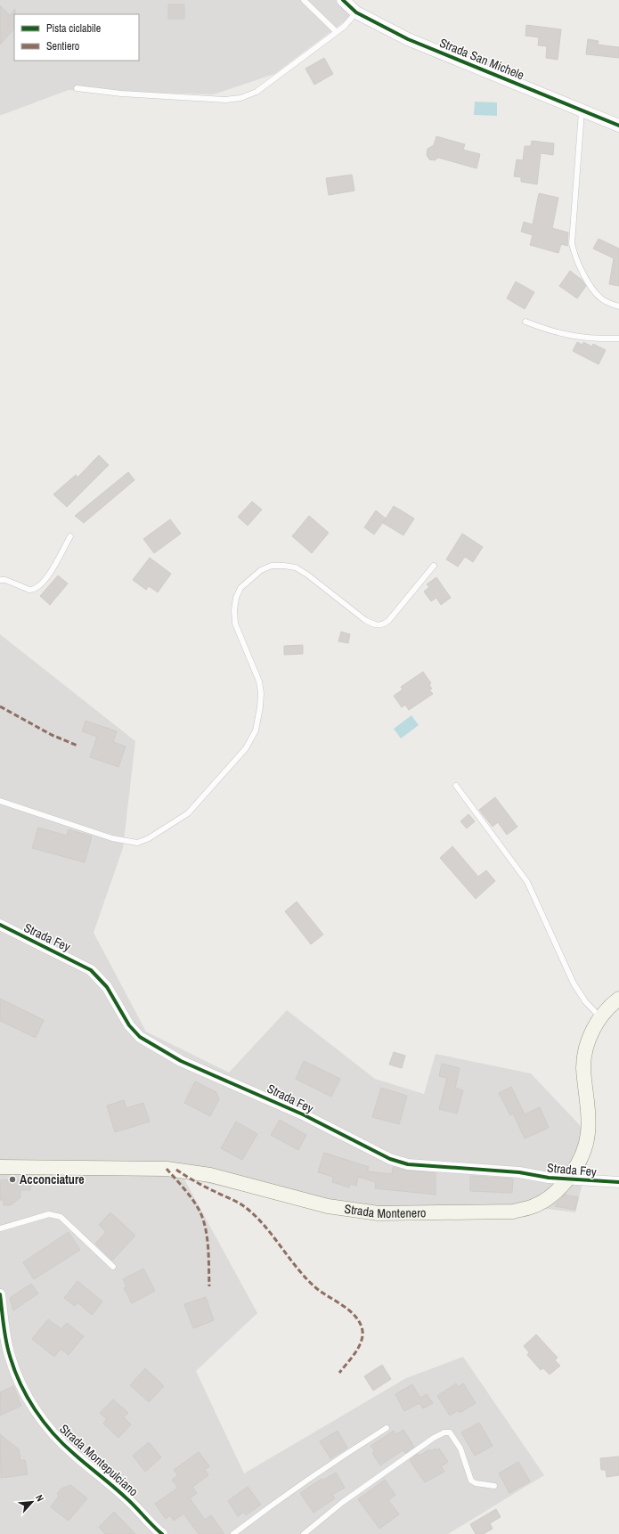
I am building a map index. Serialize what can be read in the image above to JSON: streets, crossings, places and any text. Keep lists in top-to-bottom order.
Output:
{
  "streets": {
    "main road": ["Strada Montenero"],
    "street": ["Strada San Michele", "Strada Fey", "Strada Montepulciano"]
  },
  "crossings": [
    ["Strada Fey", "Strada Montenero"]
  ],
  "places": ["Acconciature"],
  "legend": ["Pista ciclabile", "Sentiero"],
  "north": "top right"
}
